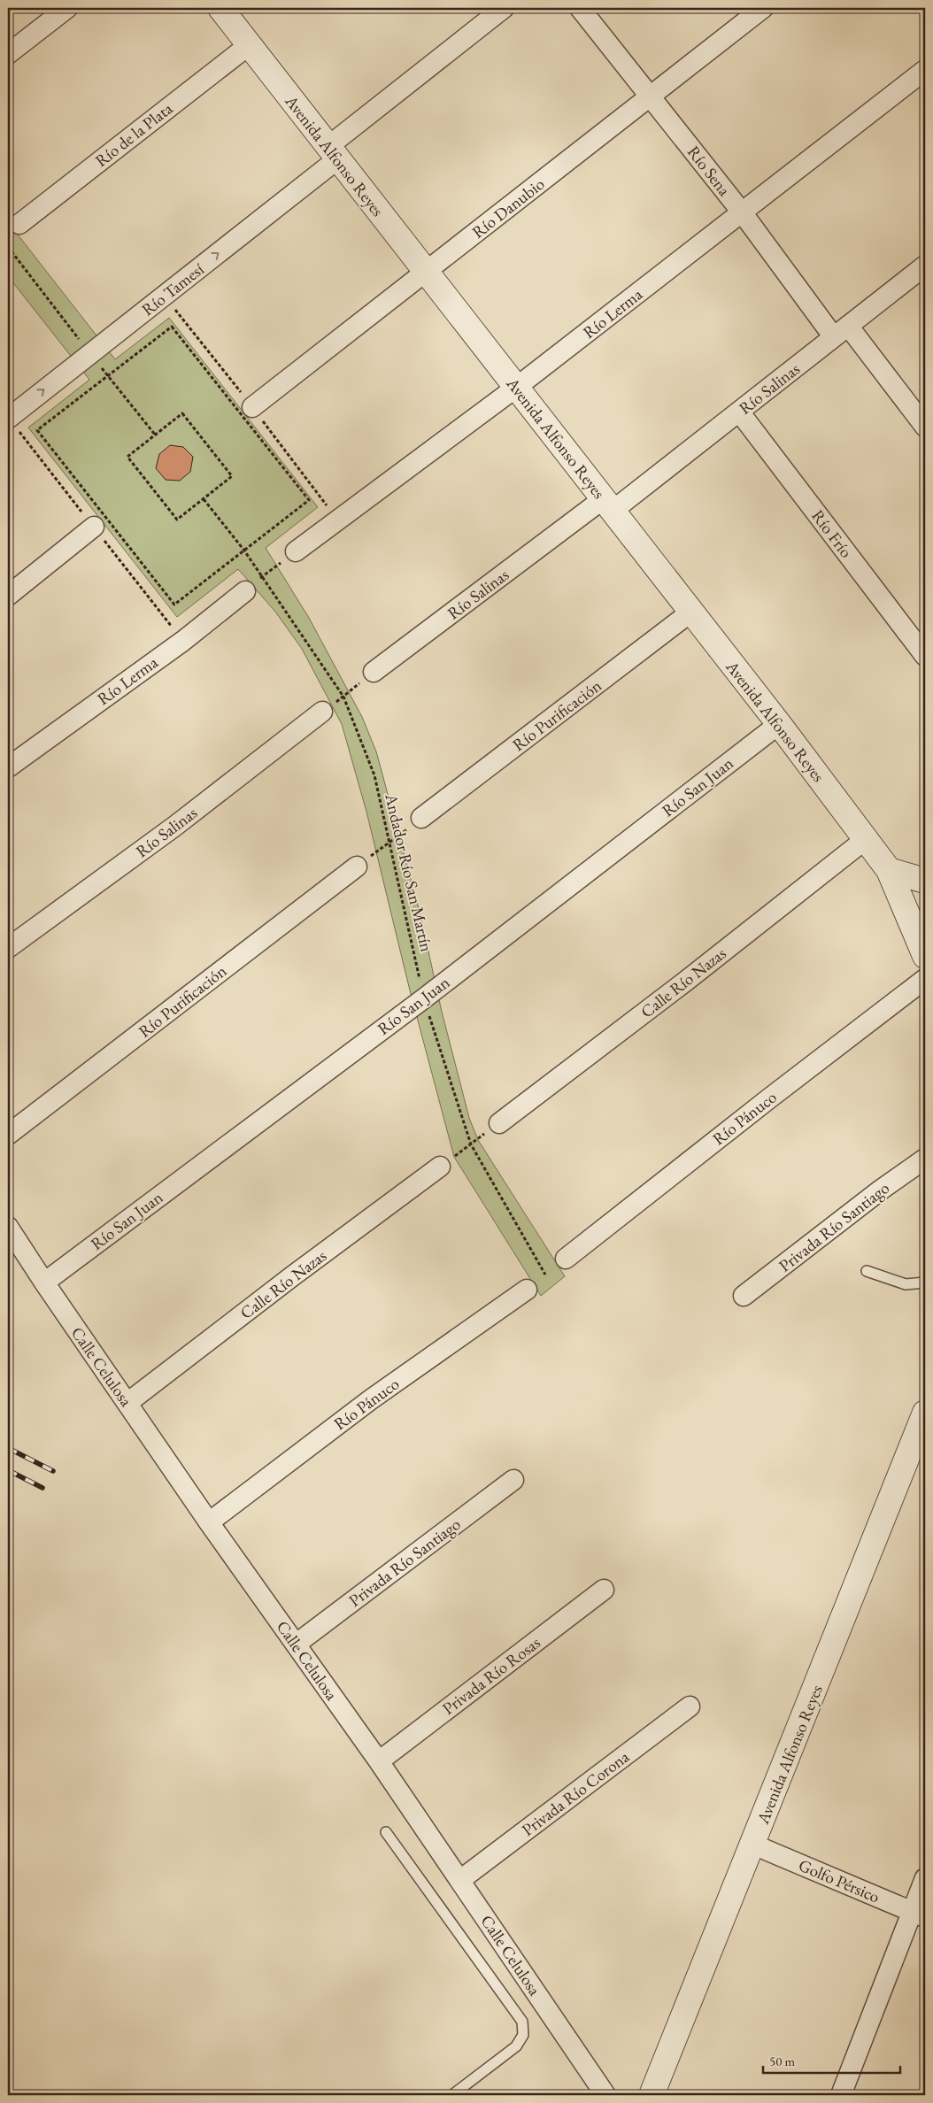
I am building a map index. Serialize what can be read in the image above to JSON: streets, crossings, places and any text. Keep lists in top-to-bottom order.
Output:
{
  "streets": {
    "street": [
      "Río de la Plata",
      "Avenida Alfonso Reyes",
      "Río Sena",
      "Río Danubio",
      "Río Tamesí",
      "Río Lerma",
      "Río Salinas",
      "Río Frío",
      "Río Purificación",
      "Río San Juan",
      "Calle Río Nazas",
      "Río Pánuco",
      "Privada Río Santiago",
      "Calle Celulosa",
      "Privada Río Rosas",
      "Privada Río Corona",
      "Golfo Pérsico"
    ],
    "path": ["Andador Río San Martín"]
  },
  "crossings": [
    ["Río de la Plata", "Avenida Alfonso Reyes"],
    ["Avenida Alfonso Reyes", "Río Danubio"],
    ["Avenida Alfonso Reyes", "Río Tamesí"],
    ["Avenida Alfonso Reyes", "Río Lerma"],
    ["Avenida Alfonso Reyes", "Río Salinas"],
    ["Avenida Alfonso Reyes", "Río Purificación"],
    ["Avenida Alfonso Reyes", "Río San Juan"],
    ["Avenida Alfonso Reyes", "Calle Río Nazas"],
    ["Avenida Alfonso Reyes", "Golfo Pérsico"],
    ["Río Sena", "Río Danubio"],
    ["Río Sena", "Río Lerma"],
    ["Río Sena", "Río Salinas"],
    ["Río Salinas", "Río Frío"],
    ["Río San Juan", "Andador Río San Martín"],
    ["Río San Juan", "Calle Celulosa"],
    ["Calle Río Nazas", "Calle Celulosa"],
    ["Río Pánuco", "Calle Celulosa"],
    ["Privada Río Santiago", "Calle Celulosa"],
    ["Calle Celulosa", "Privada Río Rosas"],
    ["Calle Celulosa", "Privada Río Corona"]
  ],
  "one_way": ["Río Tamesí"],
  "scale_bar": "50 m"
}
